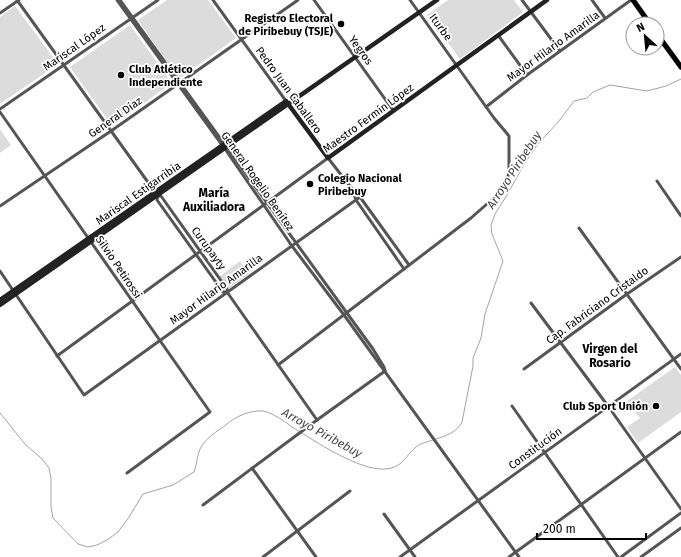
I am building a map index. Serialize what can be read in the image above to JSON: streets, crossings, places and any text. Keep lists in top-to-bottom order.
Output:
{
  "streets": {
    "street": [
      "Iturbe",
      "Mayor Hilario Amarilla",
      "Mariscal López",
      "Yegros",
      "Pedro Juan Caballero",
      "General Díaz",
      "Maestro Fermín López",
      "General Rogelio Benítez",
      "Curupayty",
      "Silvio Petirossi",
      "Cap. Fabriciano Cristaldo",
      "Constitución"
    ]
  },
  "crossings": [
    ["Iturbe", "Mayor Hilario Amarilla"],
    ["Iturbe", "Maestro Fermín López"],
    ["Iturbe", "General Rogelio Benítez"],
    ["Mayor Hilario Amarilla", "Maestro Fermín López"],
    ["Mayor Hilario Amarilla", "General Rogelio Benítez"],
    ["Mayor Hilario Amarilla", "Curupayty"],
    ["Mayor Hilario Amarilla", "Silvio Petirossi"],
    ["Mariscal López", "General Rogelio Benítez"],
    ["Mariscal López", "Curupayty"],
    ["Mariscal López", "Silvio Petirossi"],
    ["Yegros", "Maestro Fermín López"],
    ["Pedro Juan Caballero", "General Díaz"],
    ["Pedro Juan Caballero", "Maestro Fermín López"],
    ["General Díaz", "General Rogelio Benítez"],
    ["General Díaz", "Curupayty"],
    ["General Díaz", "Silvio Petirossi"],
    ["Maestro Fermín López", "General Rogelio Benítez"],
    ["Maestro Fermín López", "Curupayty"],
    ["Maestro Fermín López", "Silvio Petirossi"],
    ["General Rogelio Benítez", "Constitución"]
  ],
  "districts": ["María Auxiliadora", "Virgen del Rosario"],
  "water": ["Arroyo Piribebuy"],
  "places": [
    "Registro Electoral de Piribebuy (TSJE)",
    "Club Atlético Independiente",
    "Colegio Nacional Piribebuy",
    "Club Sport Unión"
  ],
  "scale_bar": "200 m",
  "north": "top left"
}
